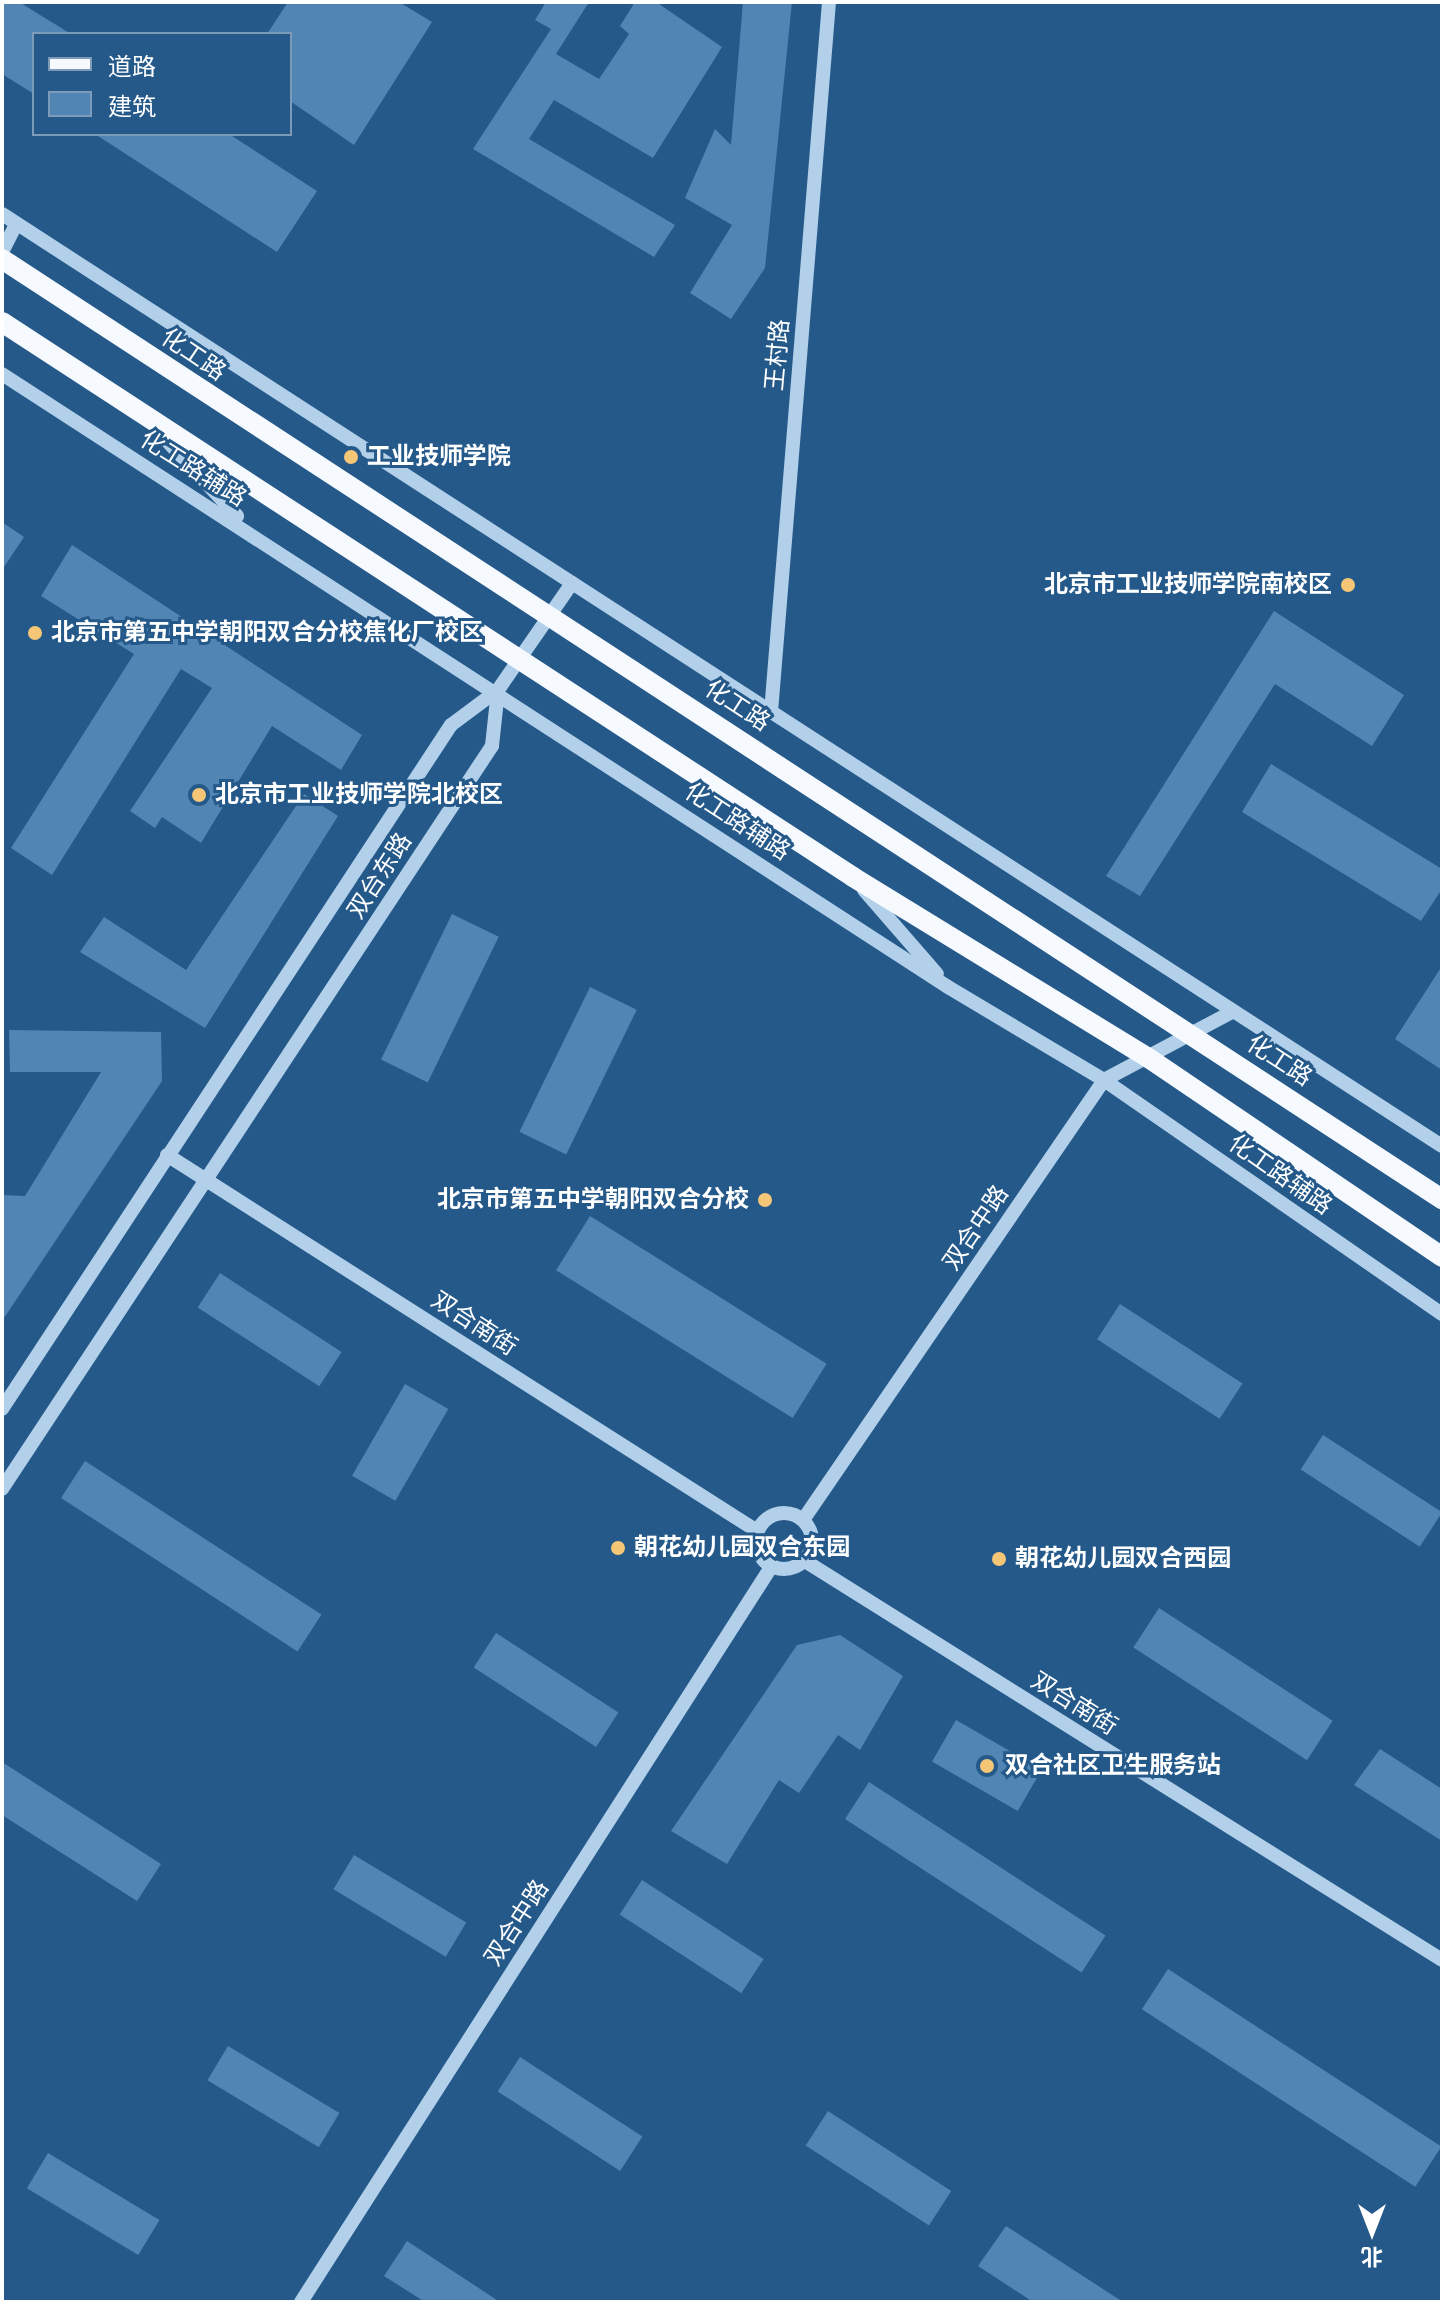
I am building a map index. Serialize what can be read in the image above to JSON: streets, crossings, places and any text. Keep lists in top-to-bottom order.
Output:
{
  "streets": {
    "main road": ["化工路"],
    "street": [
      "王村路",
      "化工路辅路",
      "双台东路",
      "双合中路",
      "双合南街"
    ]
  },
  "crossings": [
    ["化工路辅路", "双台东路"],
    ["化工路辅路", "双合中路"],
    ["双台东路", "双合南街"],
    ["双合中路", "双合南街"]
  ],
  "places": [
    "工业技师学院",
    "北京市工业技师学院南校区",
    "北京市第五中学朝阳双合分校焦化厂校区",
    "北京市工业技师学院北校区",
    "北京市第五中学朝阳双合分校",
    "朝花幼儿园双合东园",
    "朝花幼儿园双合西园",
    "双合社区卫生服务站"
  ],
  "legend": ["道路", "建筑"],
  "north": "bottom"
}
